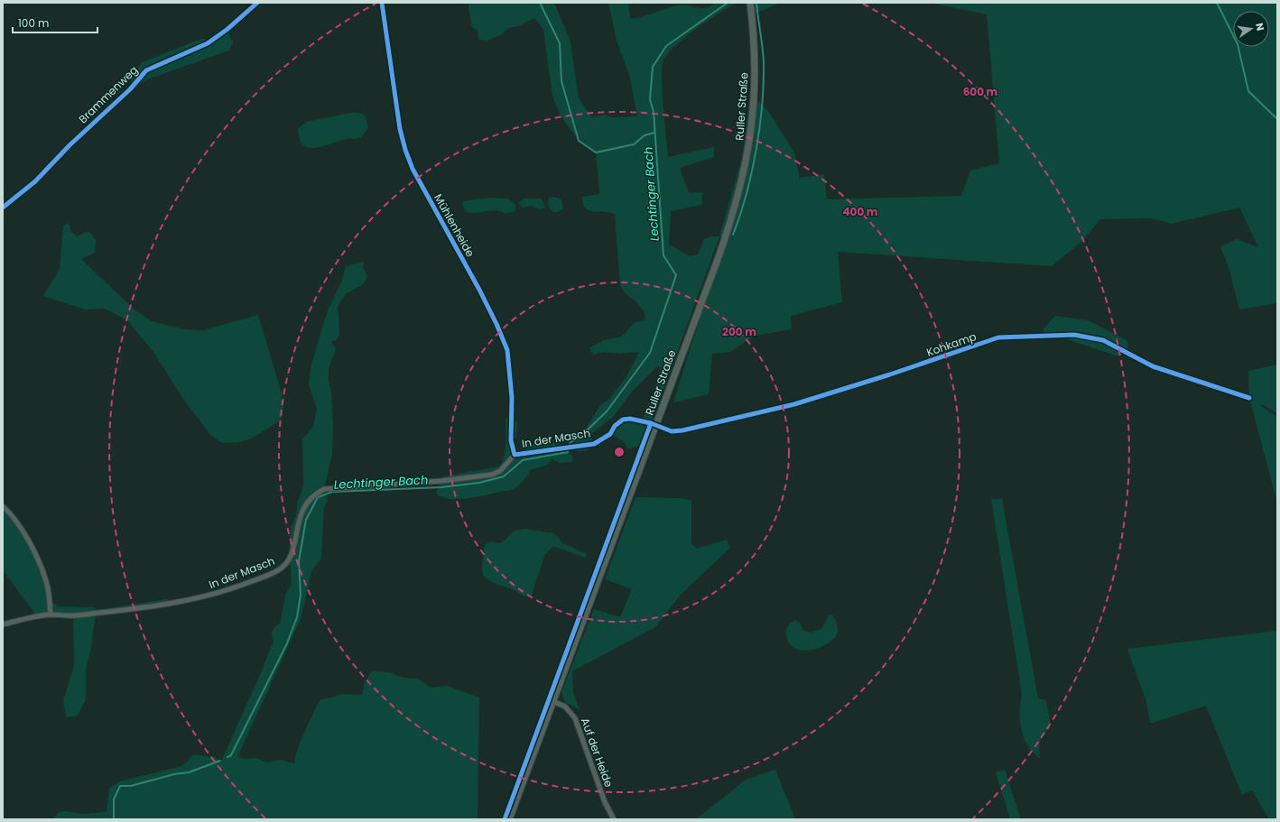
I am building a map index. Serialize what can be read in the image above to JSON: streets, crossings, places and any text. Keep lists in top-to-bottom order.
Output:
{
  "streets": {
    "main road": ["Ruller Straße"],
    "street": [
      "Brammenweg",
      "Mühlenheide",
      "Kohkamp",
      "In der Masch",
      "Auf der Heide"
    ]
  },
  "crossings": [
    ["Ruller Straße", "Kohkamp"],
    ["Ruller Straße", "In der Masch"],
    ["Ruller Straße", "Auf der Heide"],
    ["Mühlenheide", "In der Masch"],
    ["Kohkamp", "In der Masch"]
  ],
  "water": ["Lechtinger Bach"],
  "scale_bar": "100 m",
  "north": "right",
  "rings": ["600 m", "400 m", "200 m"]
}
